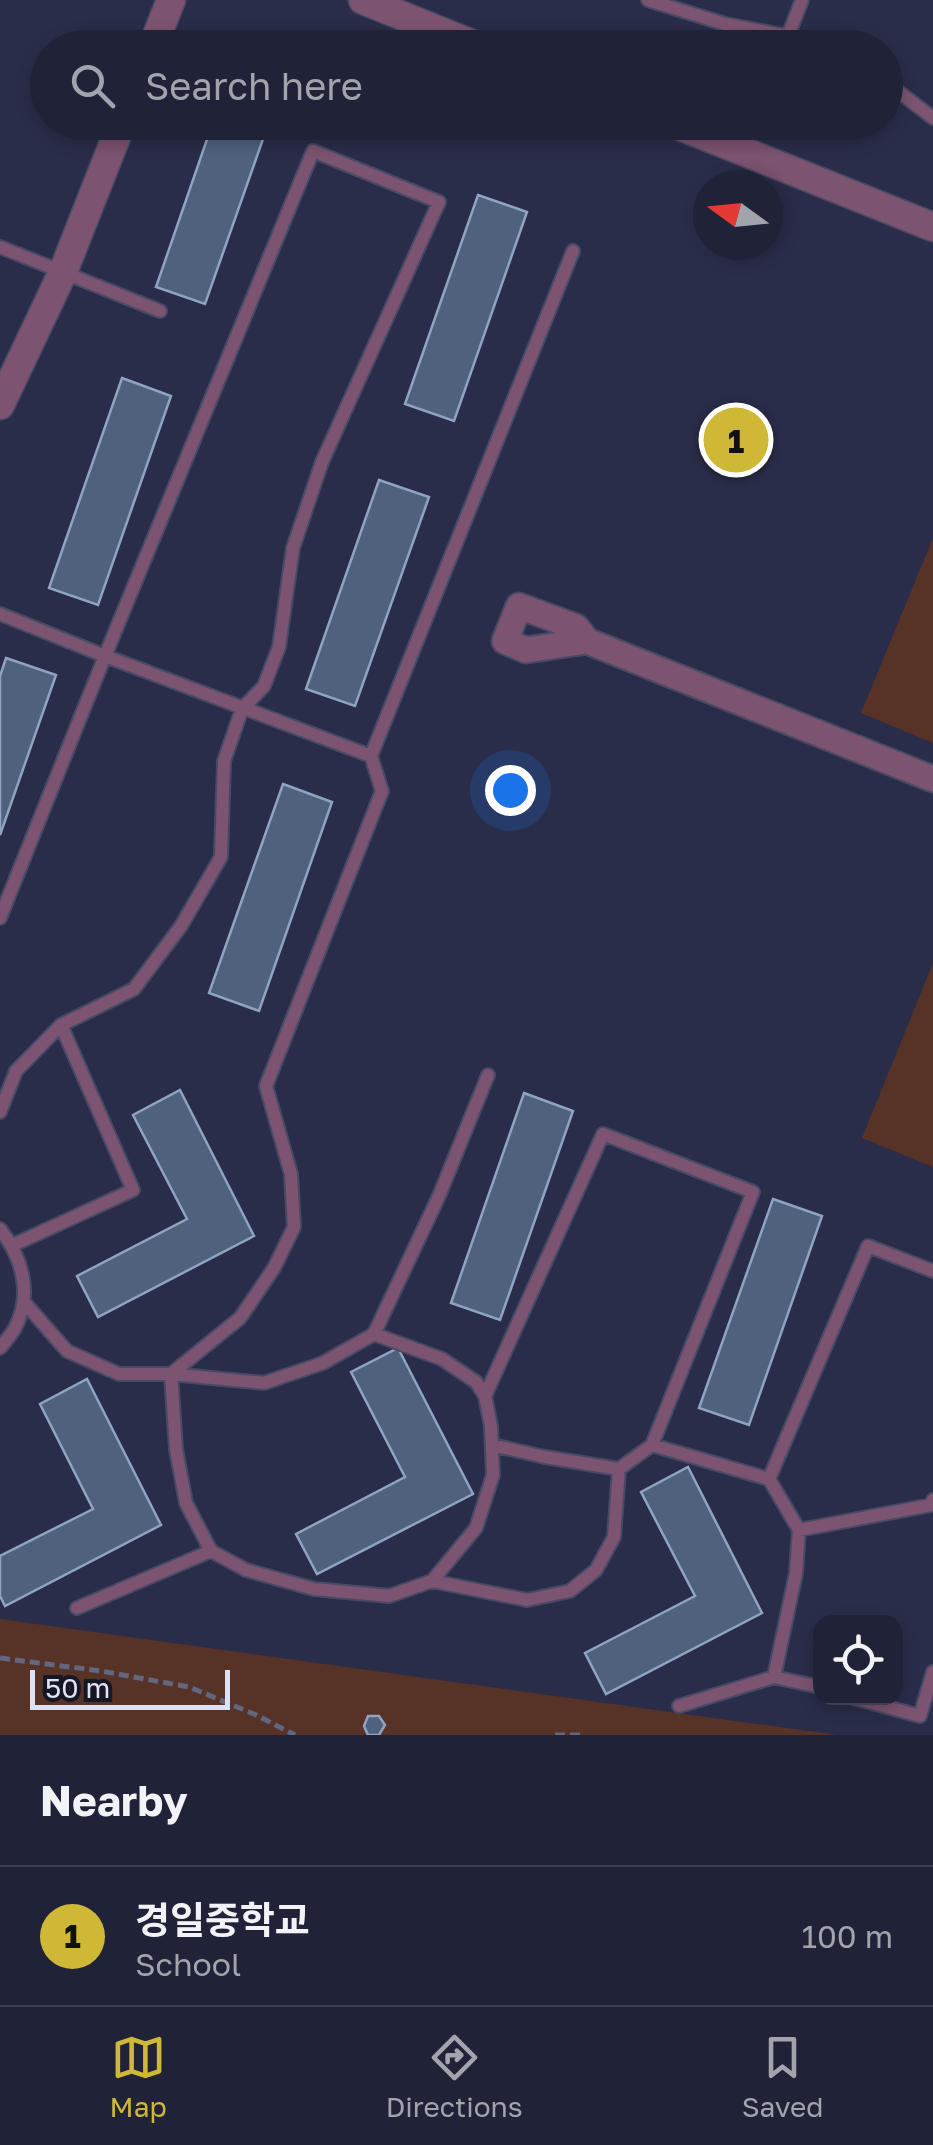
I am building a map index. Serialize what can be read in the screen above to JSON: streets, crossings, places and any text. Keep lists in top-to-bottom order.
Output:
{
  "scale_bar": "50 m",
  "north": "left",
  "page": {
    "search": "Search here",
    "pins": "1",
    "scale": "50 m",
    "heading": "Nearby",
    "list": [
      {
        "mark": "1",
        "name": "경일중학교",
        "note": "School",
        "value": "100 m"
      }
    ],
    "nav": ["Map", "Directions", "Saved"]
  }
}
